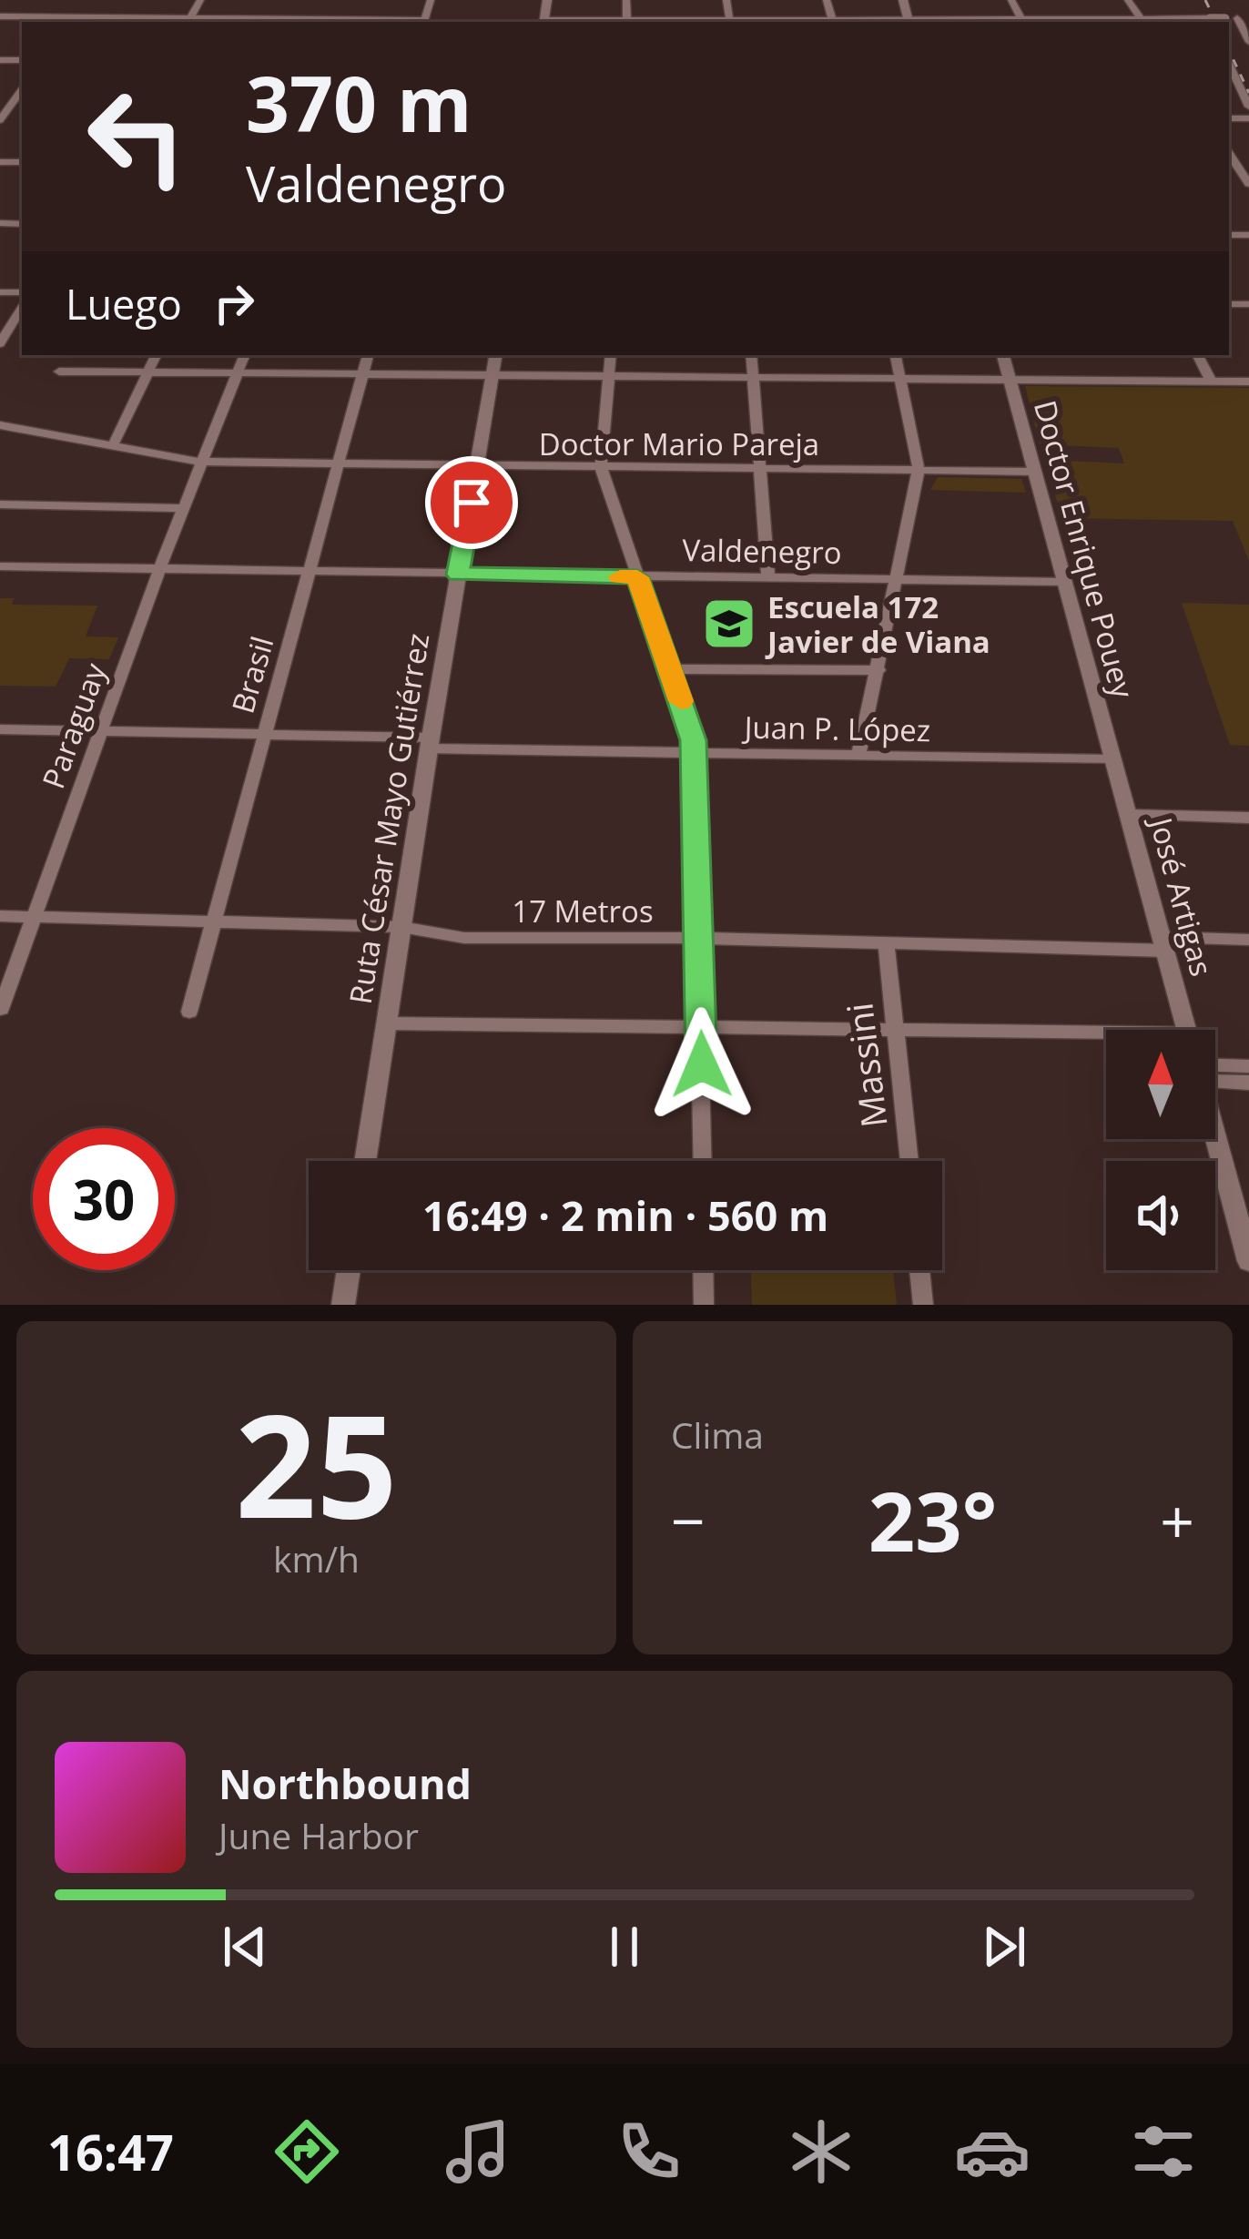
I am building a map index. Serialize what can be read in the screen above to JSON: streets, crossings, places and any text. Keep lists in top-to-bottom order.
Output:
{
  "streets": {
    "street": [
      "Doctor Mario Pareja",
      "Doctor Enrique Pouey",
      "Valdenegro",
      "Brasil",
      "Paraguay",
      "Juan P. López",
      "Ruta César Mayo Gutiérrez",
      "José Artigas",
      "17 Metros",
      "Massini"
    ]
  },
  "crossings": [
    ["Doctor Mario Pareja", "Doctor Enrique Pouey"],
    ["Doctor Mario Pareja", "Brasil"],
    ["Doctor Mario Pareja", "Paraguay"],
    ["Doctor Mario Pareja", "Ruta César Mayo Gutiérrez"],
    ["Doctor Enrique Pouey", "Valdenegro"],
    ["Doctor Enrique Pouey", "Juan P. López"],
    ["Doctor Enrique Pouey", "José Artigas"],
    ["Valdenegro", "Brasil"],
    ["Valdenegro", "Paraguay"],
    ["Valdenegro", "Ruta César Mayo Gutiérrez"],
    ["Brasil", "Juan P. López"],
    ["Brasil", "17 Metros"],
    ["Paraguay", "Juan P. López"],
    ["Paraguay", "17 Metros"],
    ["Juan P. López", "Ruta César Mayo Gutiérrez"],
    ["Juan P. López", "José Artigas"],
    ["Ruta César Mayo Gutiérrez", "17 Metros"],
    ["José Artigas", "17 Metros"],
    ["17 Metros", "Massini"]
  ],
  "places": {
    "school or university": ["Escuela 172 Javier de Viana"]
  },
  "north": "top",
  "page": {
    "turn": ["370 m", "Valdenegro"],
    "then": "Luego",
    "limit": "30",
    "trip": "16:49 · 2 min · 560 m",
    "tile": [
      ["25", "km/h"],
      "Clima"
    ],
    "heat": ["−", "23°", "+"],
    "song": ["Northbound", "June Harbor"],
    "tabs": "16:47"
  }
}
